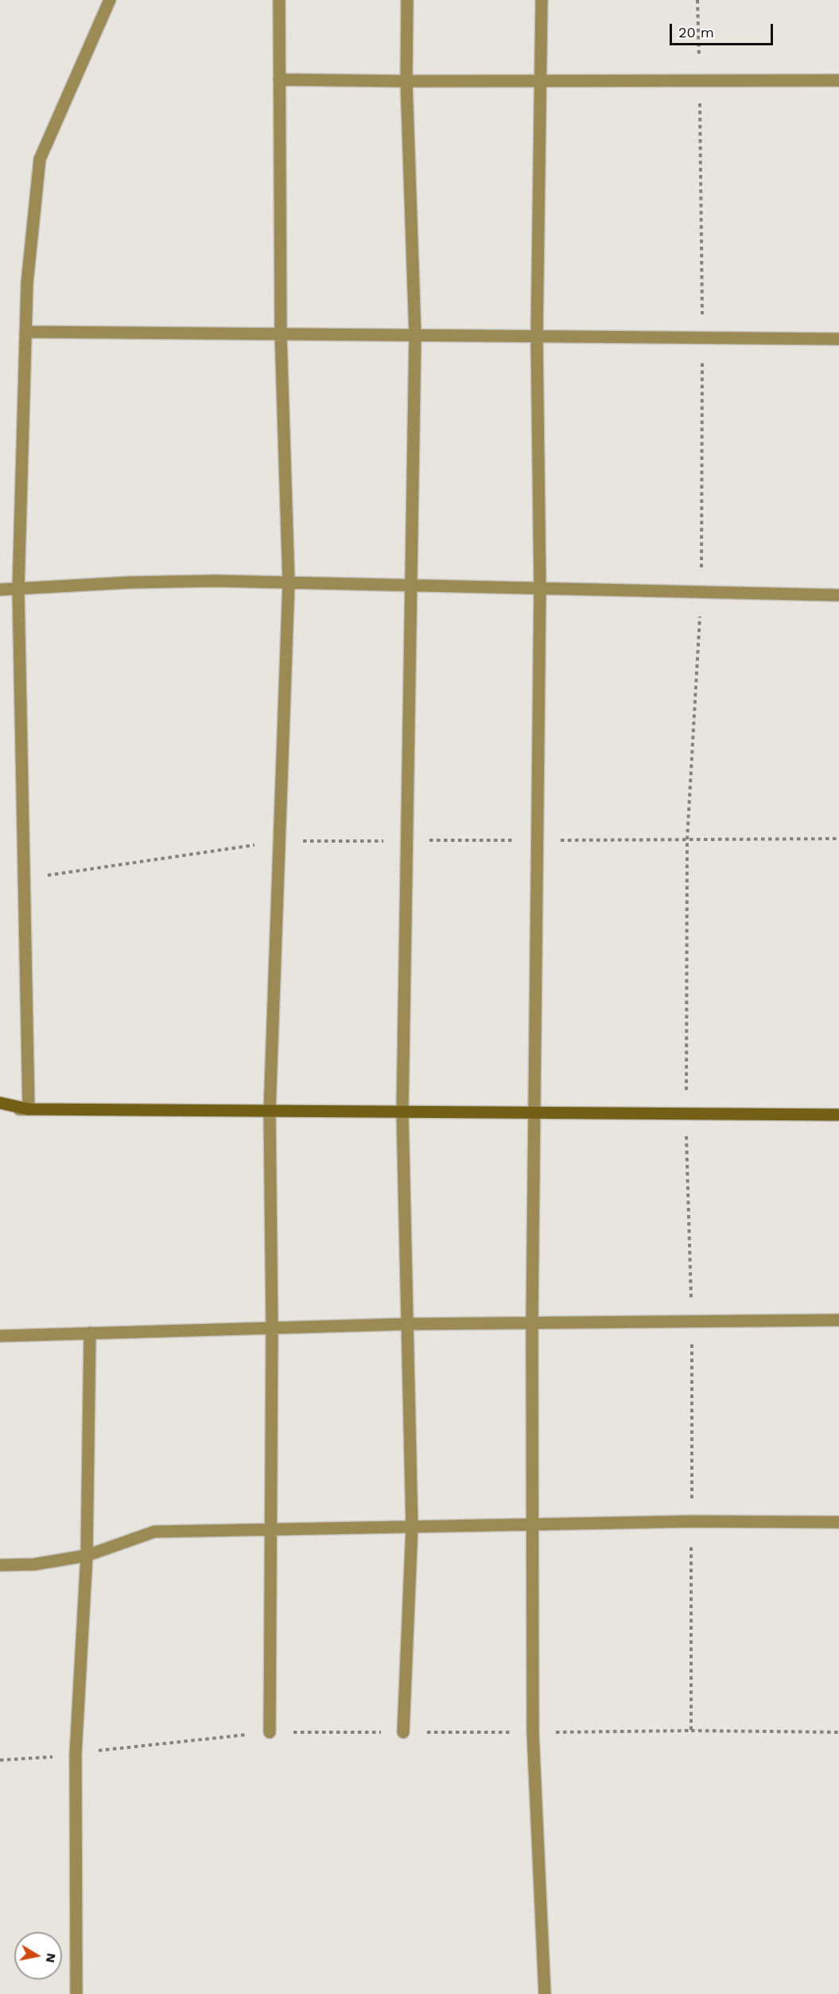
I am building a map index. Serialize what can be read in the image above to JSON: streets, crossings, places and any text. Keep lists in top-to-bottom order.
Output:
{
  "scale_bar": "20 m",
  "north": "right"
}
